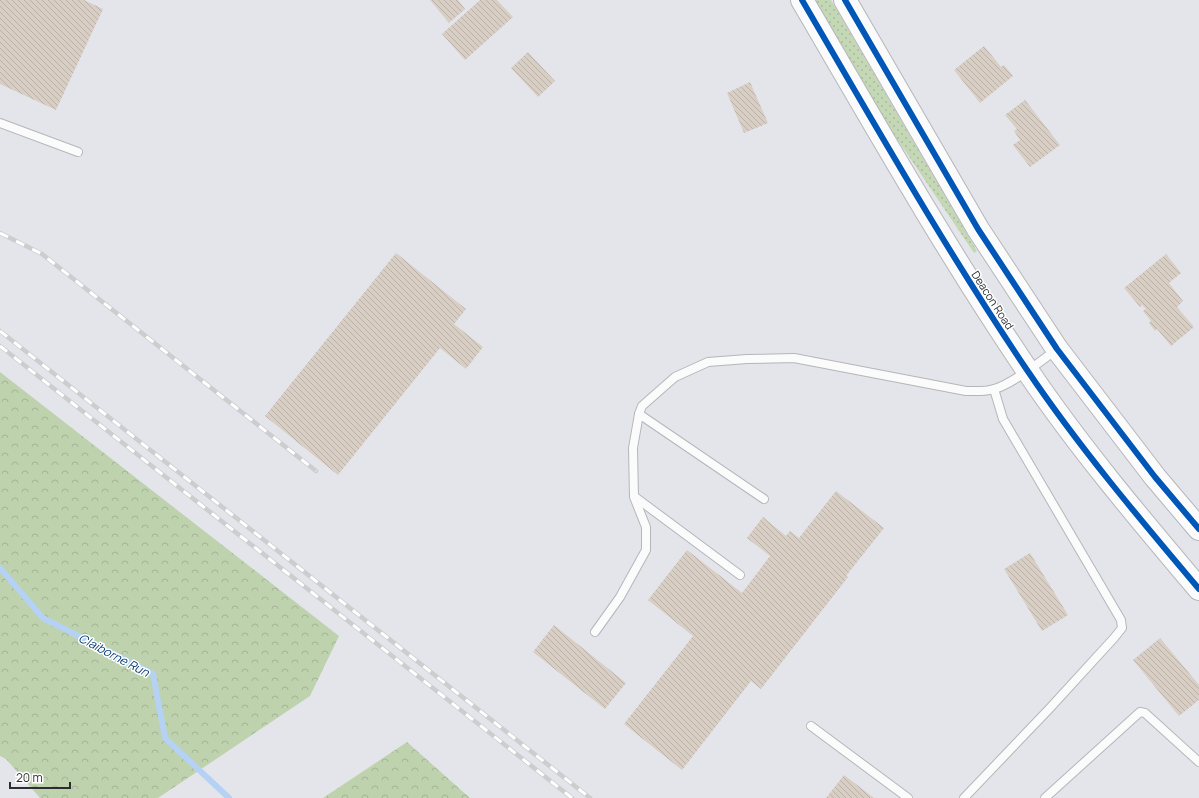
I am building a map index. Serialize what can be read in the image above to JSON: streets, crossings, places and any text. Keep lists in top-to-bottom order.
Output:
{
  "streets": {
    "main road": ["Deacon Road"]
  },
  "water": ["Claiborne Run"],
  "scale_bar": "20 m"
}
